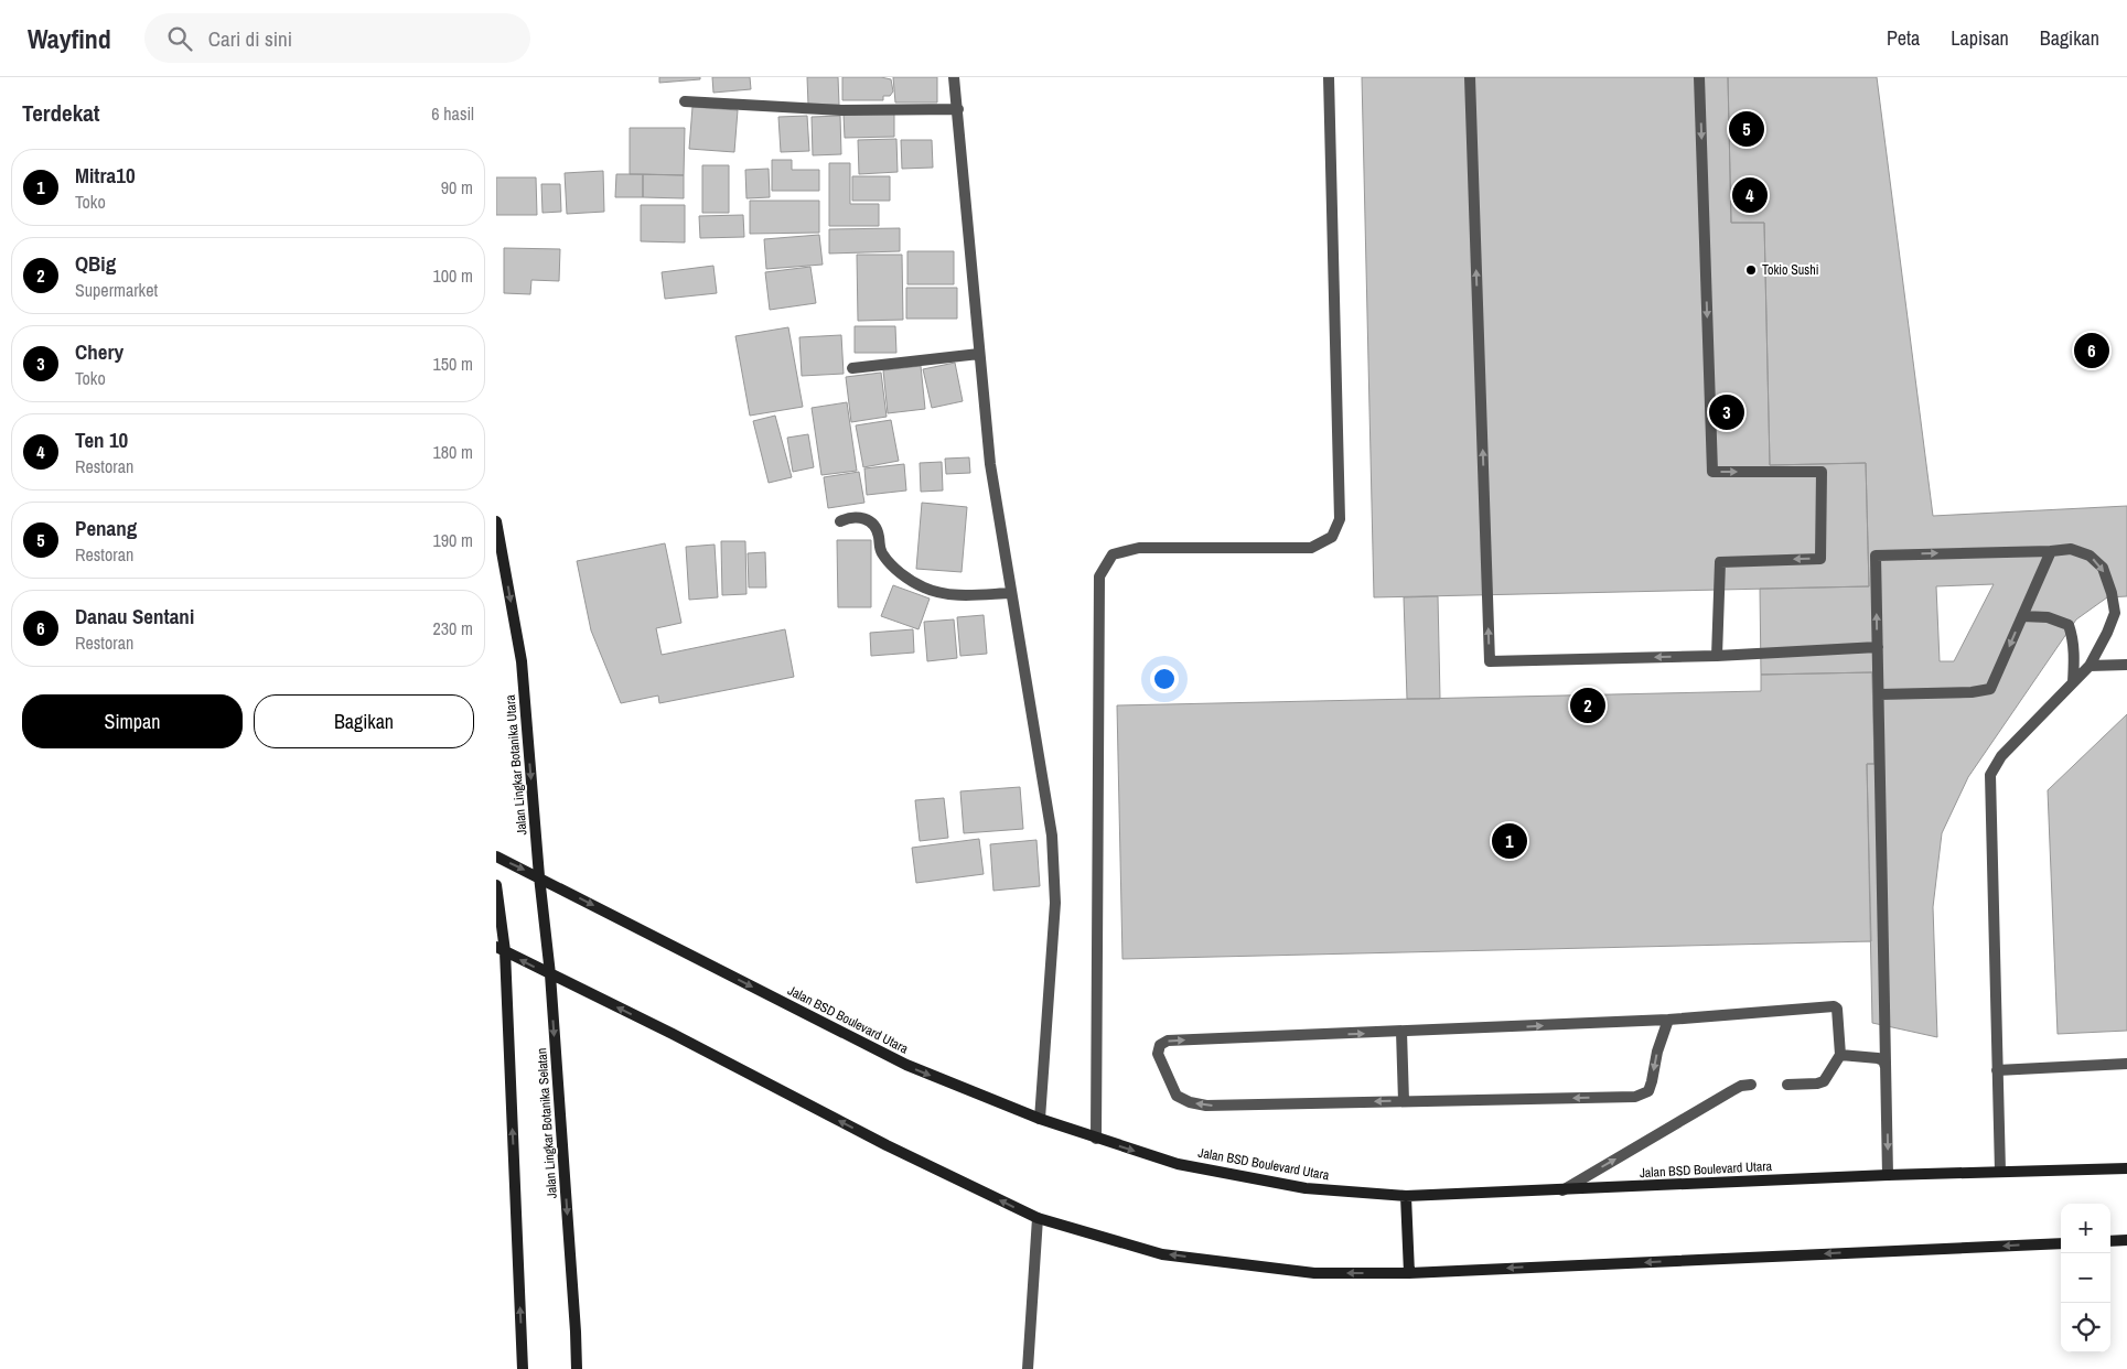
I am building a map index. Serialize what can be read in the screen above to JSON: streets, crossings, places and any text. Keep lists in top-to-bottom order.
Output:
{
  "streets": {
    "main road": ["Jalan Lingkar Botanika Utara", "Jalan BSD Boulevard Utara", "Jalan Lingkar Botanika Selatan"]
  },
  "crossings": [
    ["Jalan Lingkar Botanika Utara", "Jalan BSD Boulevard Utara"],
    ["Jalan Lingkar Botanika Utara", "Jalan Lingkar Botanika Selatan"],
    ["Jalan BSD Boulevard Utara", "Jalan Lingkar Botanika Selatan"]
  ],
  "one_way": ["Jalan Lingkar Botanika Utara"],
  "places": ["Tokio Sushi"],
  "page": {
    "header": "Wayfind",
    "search": "Cari di sini",
    "nav": ["Peta", "Lapisan", "Bagikan"],
    "heading": ["Terdekat", "6 hasil"],
    "pins": [
      "5",
      "4",
      "6",
      "3",
      "2",
      "1"
    ],
    "list": [
      {
        "mark": "1",
        "name": "Mitra10",
        "note": "Toko",
        "value": "90 m"
      },
      {
        "mark": "2",
        "name": "QBig",
        "note": "Supermarket",
        "value": "100 m"
      },
      {
        "mark": "3",
        "name": "Chery",
        "note": "Toko",
        "value": "150 m"
      },
      {
        "mark": "4",
        "name": "Ten 10",
        "note": "Restoran",
        "value": "180 m"
      },
      {
        "mark": "5",
        "name": "Penang",
        "note": "Restoran",
        "value": "190 m"
      },
      {
        "mark": "6",
        "name": "Danau Sentani",
        "note": "Restoran",
        "value": "230 m"
      }
    ],
    "buttons": ["Simpan", "Bagikan"],
    "map_buttons": ["+", "−"]
  }
}
